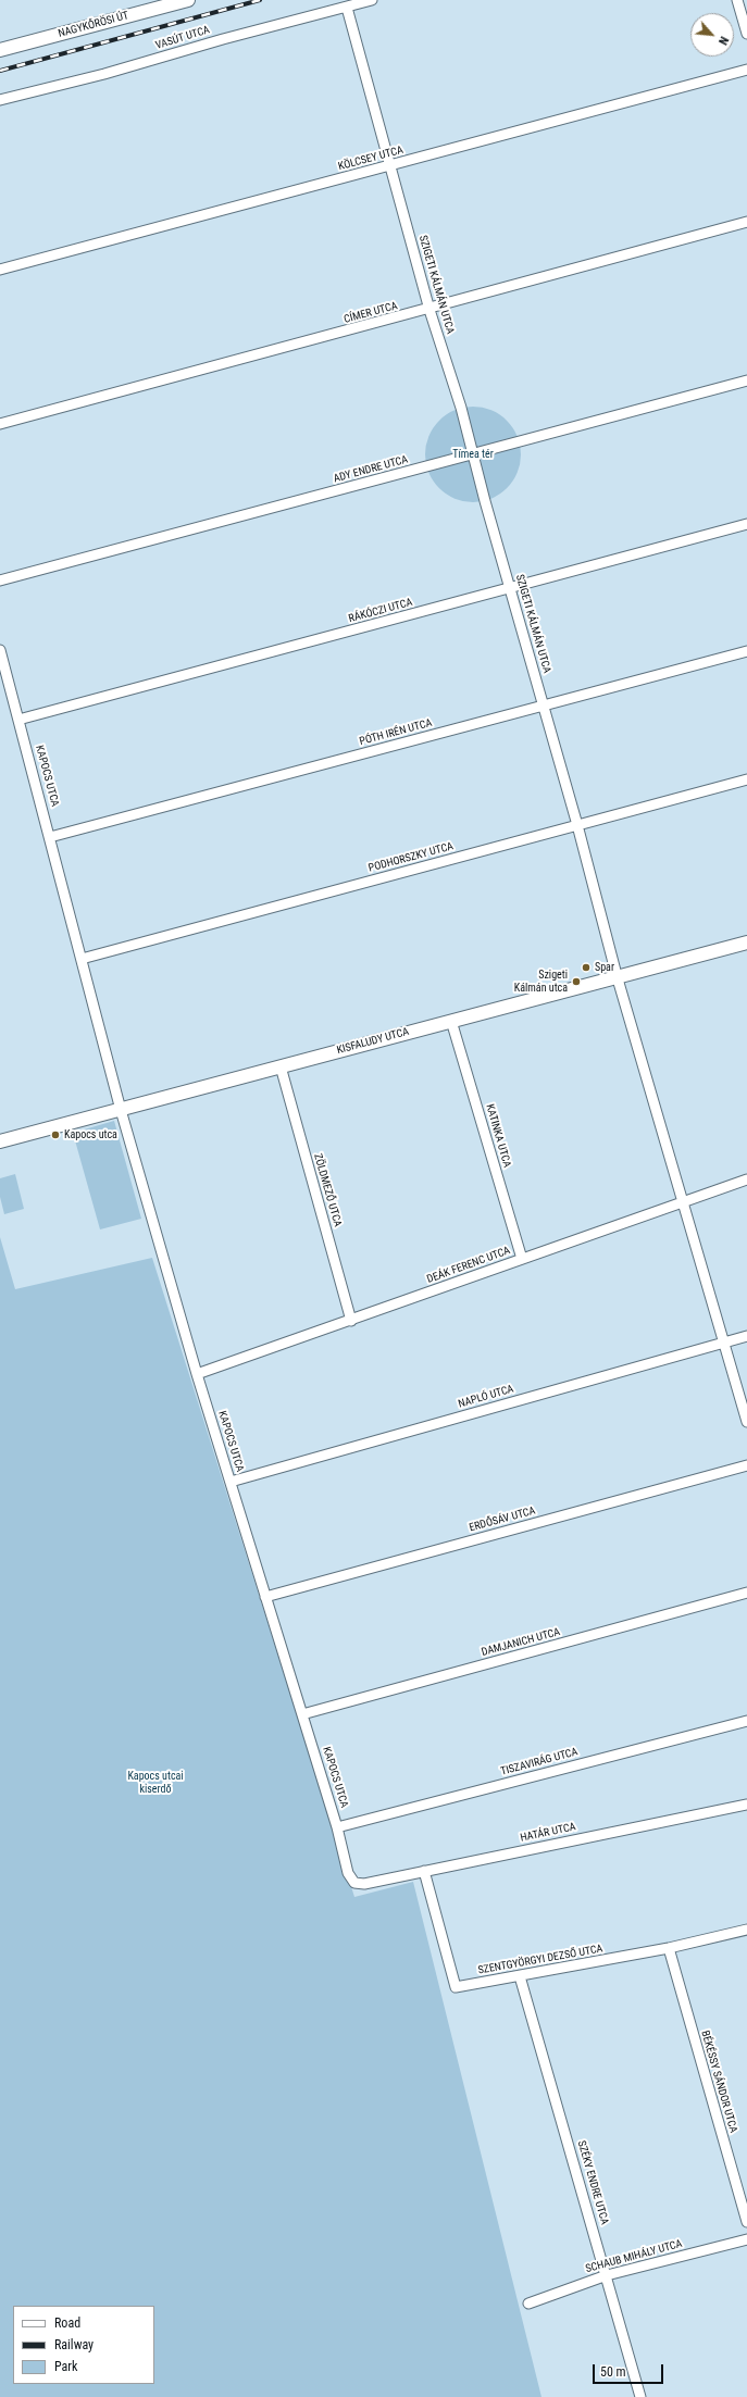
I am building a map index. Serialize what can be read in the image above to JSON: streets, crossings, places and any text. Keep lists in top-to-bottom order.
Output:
{
  "streets": {
    "street": [
      "NAGYKŐRÖSI ÚT",
      "VASÚT UTCA",
      "KÖLCSEY UTCA",
      "SZIGETI KÁLMÁN UTCA",
      "CÍMER UTCA",
      "ADY ENDRE UTCA",
      "RÁKÓCZI UTCA",
      "PÓTH IRÉN UTCA",
      "KAPOCS UTCA",
      "PODHORSZKY UTCA",
      "KISFALUDY UTCA",
      "KATINKA UTCA",
      "ZÖLDMEZŐ UTCA",
      "DEÁK FERENC UTCA",
      "NAPLÓ UTCA",
      "ERDŐSÁV UTCA",
      "DAMJANICH UTCA",
      "TISZAVIRÁG UTCA",
      "HATÁR UTCA",
      "SZENTGYÖRGYI DEZSŐ UTCA",
      "BÉKÉSSY SÁNDOR UTCA",
      "SZÉKY ENDRE UTCA",
      "SCHAUB MIHÁLY UTCA"
    ]
  },
  "crossings": [
    ["VASÚT UTCA", "SZIGETI KÁLMÁN UTCA"],
    ["KÖLCSEY UTCA", "SZIGETI KÁLMÁN UTCA"],
    ["SZIGETI KÁLMÁN UTCA", "CÍMER UTCA"],
    ["SZIGETI KÁLMÁN UTCA", "ADY ENDRE UTCA"],
    ["SZIGETI KÁLMÁN UTCA", "RÁKÓCZI UTCA"],
    ["SZIGETI KÁLMÁN UTCA", "PÓTH IRÉN UTCA"],
    ["SZIGETI KÁLMÁN UTCA", "PODHORSZKY UTCA"],
    ["SZIGETI KÁLMÁN UTCA", "KISFALUDY UTCA"],
    ["SZIGETI KÁLMÁN UTCA", "DEÁK FERENC UTCA"],
    ["SZIGETI KÁLMÁN UTCA", "NAPLÓ UTCA"],
    ["RÁKÓCZI UTCA", "KAPOCS UTCA"],
    ["PÓTH IRÉN UTCA", "KAPOCS UTCA"],
    ["KAPOCS UTCA", "PODHORSZKY UTCA"],
    ["KAPOCS UTCA", "KISFALUDY UTCA"],
    ["KAPOCS UTCA", "DEÁK FERENC UTCA"],
    ["KAPOCS UTCA", "NAPLÓ UTCA"],
    ["KAPOCS UTCA", "ERDŐSÁV UTCA"],
    ["KAPOCS UTCA", "DAMJANICH UTCA"],
    ["KAPOCS UTCA", "TISZAVIRÁG UTCA"],
    ["KAPOCS UTCA", "HATÁR UTCA"],
    ["KISFALUDY UTCA", "KATINKA UTCA"],
    ["KISFALUDY UTCA", "ZÖLDMEZŐ UTCA"],
    ["KATINKA UTCA", "DEÁK FERENC UTCA"],
    ["ZÖLDMEZŐ UTCA", "DEÁK FERENC UTCA"],
    ["HATÁR UTCA", "SZENTGYÖRGYI DEZSŐ UTCA"],
    ["SZENTGYÖRGYI DEZSŐ UTCA", "BÉKÉSSY SÁNDOR UTCA"],
    ["SZENTGYÖRGYI DEZSŐ UTCA", "SZÉKY ENDRE UTCA"],
    ["SZÉKY ENDRE UTCA", "SCHAUB MIHÁLY UTCA"]
  ],
  "parks": ["Tímea tér", "Kapocs utcai kiserdő"],
  "places": ["Spar", "Szigeti Kálmán utca", "Kapocs utca"],
  "legend": ["Road", "Railway", "Park"],
  "scale_bar": "50 m",
  "north": "bottom right"
}
